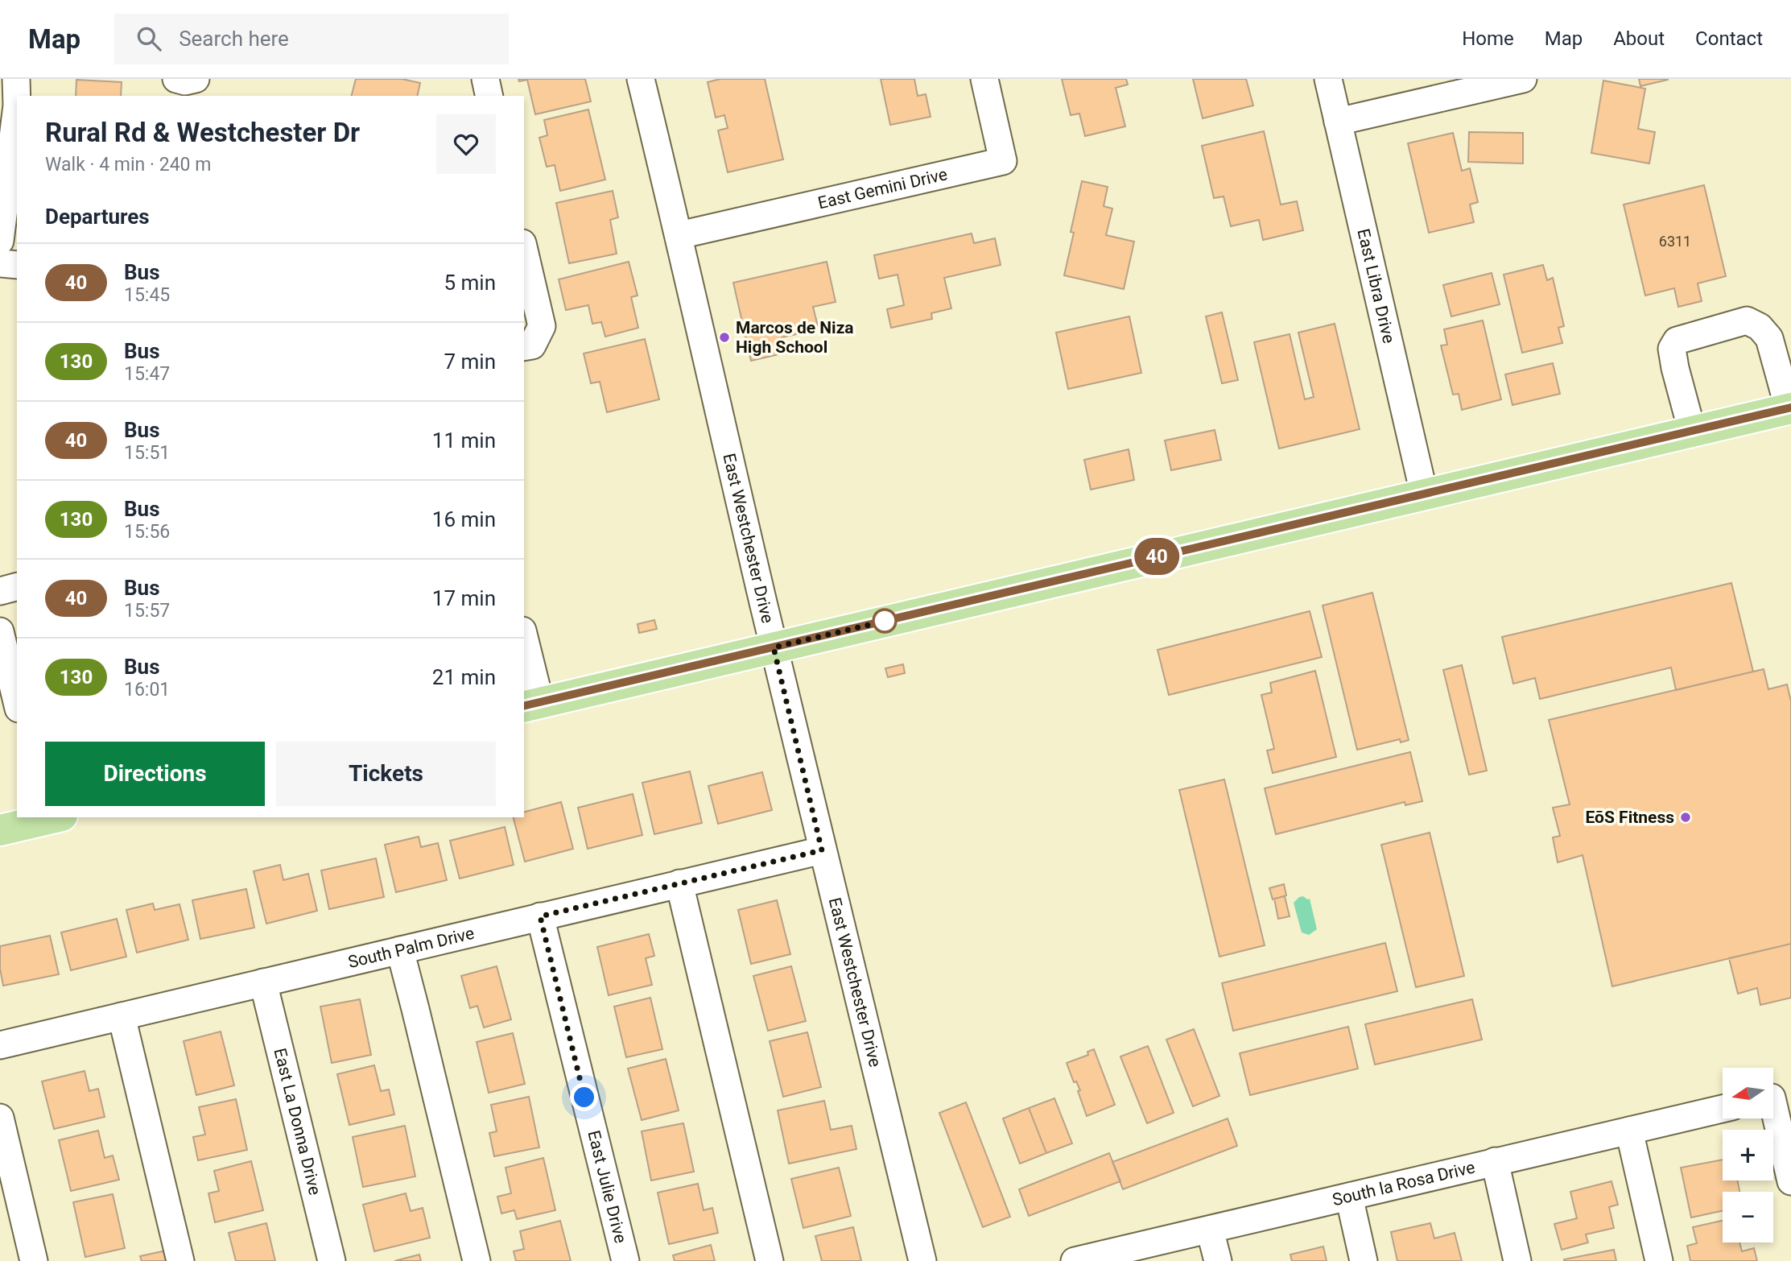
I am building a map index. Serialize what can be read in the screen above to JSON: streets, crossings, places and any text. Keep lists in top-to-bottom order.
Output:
{
  "streets": {
    "street": [
      "East Gemini Drive",
      "East Libra Drive",
      "East Westchester Drive",
      "South Palm Drive",
      "East La Donna Drive",
      "South la Rosa Drive",
      "East Julie Drive"
    ]
  },
  "crossings": [
    ["East Gemini Drive", "East Westchester Drive"],
    ["East Westchester Drive", "South Palm Drive"],
    ["South Palm Drive", "East La Donna Drive"],
    ["South Palm Drive", "East Julie Drive"]
  ],
  "places": ["Marcos de Niza High School", "EōS Fitness"],
  "lines": ["bus line 40"],
  "house_numbers": ["6311"],
  "north": "left",
  "page": {
    "header": "Map",
    "search": "Search here",
    "nav": [
      "Home",
      "Map",
      "About",
      "Contact"
    ],
    "on_map": "40",
    "heading": [
      ["Rural Rd & Westchester Dr", "Walk · 4 min · 240 m"],
      "Departures"
    ],
    "list": [
      {
        "mark": "40",
        "name": "Bus",
        "note": "15:45",
        "value": "5 min"
      },
      {
        "mark": "130",
        "name": "Bus",
        "note": "15:47",
        "value": "7 min"
      },
      {
        "mark": "40",
        "name": "Bus",
        "note": "15:51",
        "value": "11 min"
      },
      {
        "mark": "130",
        "name": "Bus",
        "note": "15:56",
        "value": "16 min"
      },
      {
        "mark": "40",
        "name": "Bus",
        "note": "15:57",
        "value": "17 min"
      },
      {
        "mark": "130",
        "name": "Bus",
        "note": "16:01",
        "value": "21 min"
      }
    ],
    "buttons": ["Directions", "Tickets"],
    "map_buttons": ["+", "−"]
  }
}
